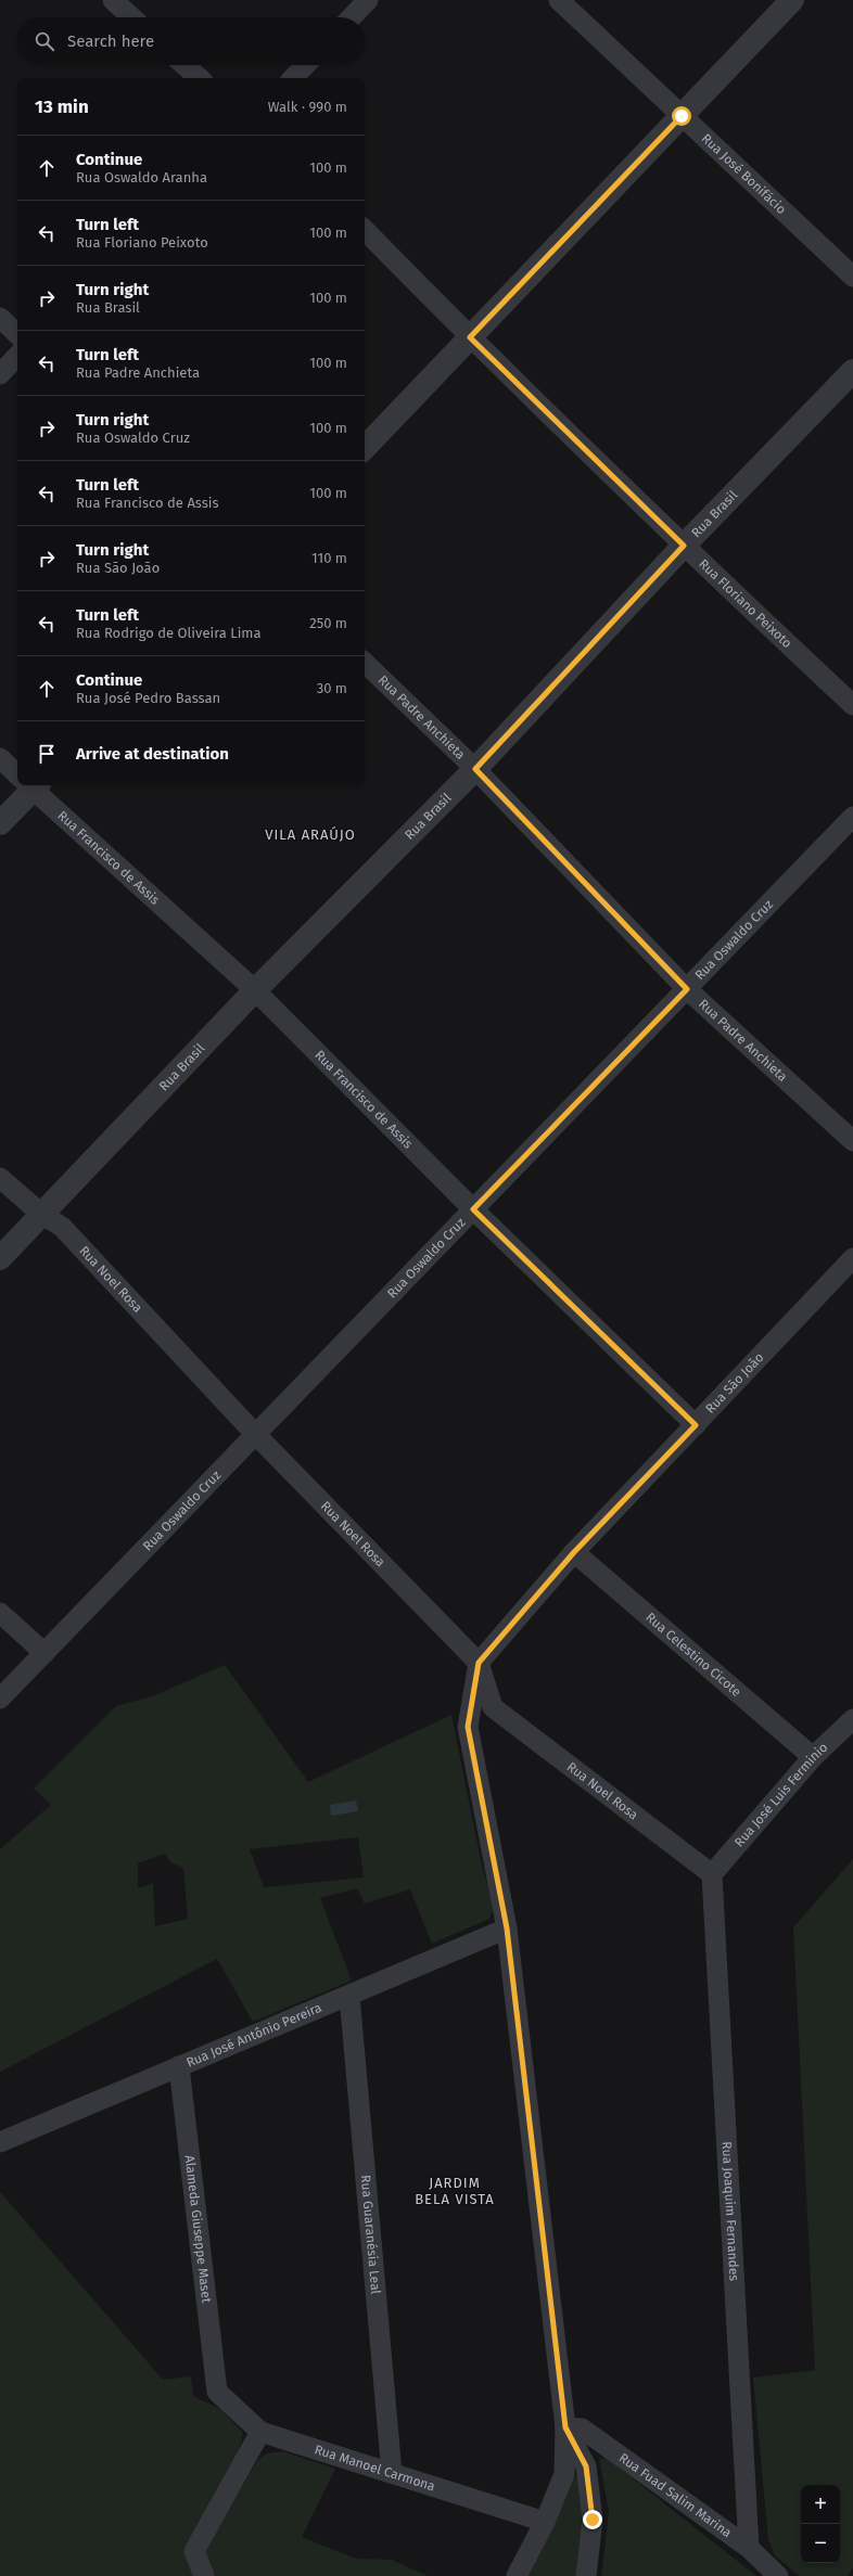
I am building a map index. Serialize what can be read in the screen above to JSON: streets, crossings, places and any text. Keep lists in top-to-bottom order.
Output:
{
  "streets": {
    "street": [
      "Rua José Bonifácio",
      "Rua Brasil",
      "Rua Floriano Peixoto",
      "Rua Padre Anchieta",
      "Rua Francisco de Assis",
      "Rua Oswaldo Cruz",
      "Rua Noel Rosa",
      "Rua São João",
      "Rua Celestino Cicote",
      "Rua José Luis Ferminio",
      "Rua José Antônio Pereira",
      "Rua Joaquim Fernandes",
      "Alameda Giuseppe Maset",
      "Rua Guaranésia Leal",
      "Rua Manoel Carmona",
      "Rua Fuad Salim Marina"
    ]
  },
  "crossings": [
    ["Rua Brasil", "Rua Floriano Peixoto"],
    ["Rua Brasil", "Rua Padre Anchieta"],
    ["Rua Brasil", "Rua Francisco de Assis"],
    ["Rua Brasil", "Rua Noel Rosa"],
    ["Rua Padre Anchieta", "Rua Oswaldo Cruz"],
    ["Rua Francisco de Assis", "Rua Oswaldo Cruz"],
    ["Rua Francisco de Assis", "Rua São João"],
    ["Rua Oswaldo Cruz", "Rua Noel Rosa"],
    ["Rua Noel Rosa", "Rua São João"],
    ["Rua Noel Rosa", "Rua José Luis Ferminio"],
    ["Rua Noel Rosa", "Rua Joaquim Fernandes"],
    ["Rua São João", "Rua Celestino Cicote"],
    ["Rua Celestino Cicote", "Rua José Luis Ferminio"],
    ["Rua José Luis Ferminio", "Rua Joaquim Fernandes"],
    ["Rua José Antônio Pereira", "Alameda Giuseppe Maset"],
    ["Rua José Antônio Pereira", "Rua Guaranésia Leal"],
    ["Rua Joaquim Fernandes", "Rua Fuad Salim Marina"],
    ["Alameda Giuseppe Maset", "Rua Manoel Carmona"],
    ["Rua Guaranésia Leal", "Rua Manoel Carmona"]
  ],
  "districts": ["VILA ARAÚJO", "JARDIM BELA VISTA"],
  "page": {
    "search": "Search here",
    "heading": ["13 min", "Walk · 990 m"],
    "list": [
      ["Continue", "Rua Oswaldo Aranha", "100 m"],
      ["Turn left", "Rua Floriano Peixoto", "100 m"],
      ["Turn right", "Rua Brasil", "100 m"],
      ["Turn left", "Rua Padre Anchieta", "100 m"],
      ["Turn right", "Rua Oswaldo Cruz", "100 m"],
      ["Turn left", "Rua Francisco de Assis", "100 m"],
      ["Turn right", "Rua São João", "110 m"],
      ["Turn left", "Rua Rodrigo de Oliveira Lima", "250 m"],
      ["Continue", "Rua José Pedro Bassan", "30 m"],
      "Arrive at destination"
    ],
    "map_buttons": ["+", "−"]
  }
}
